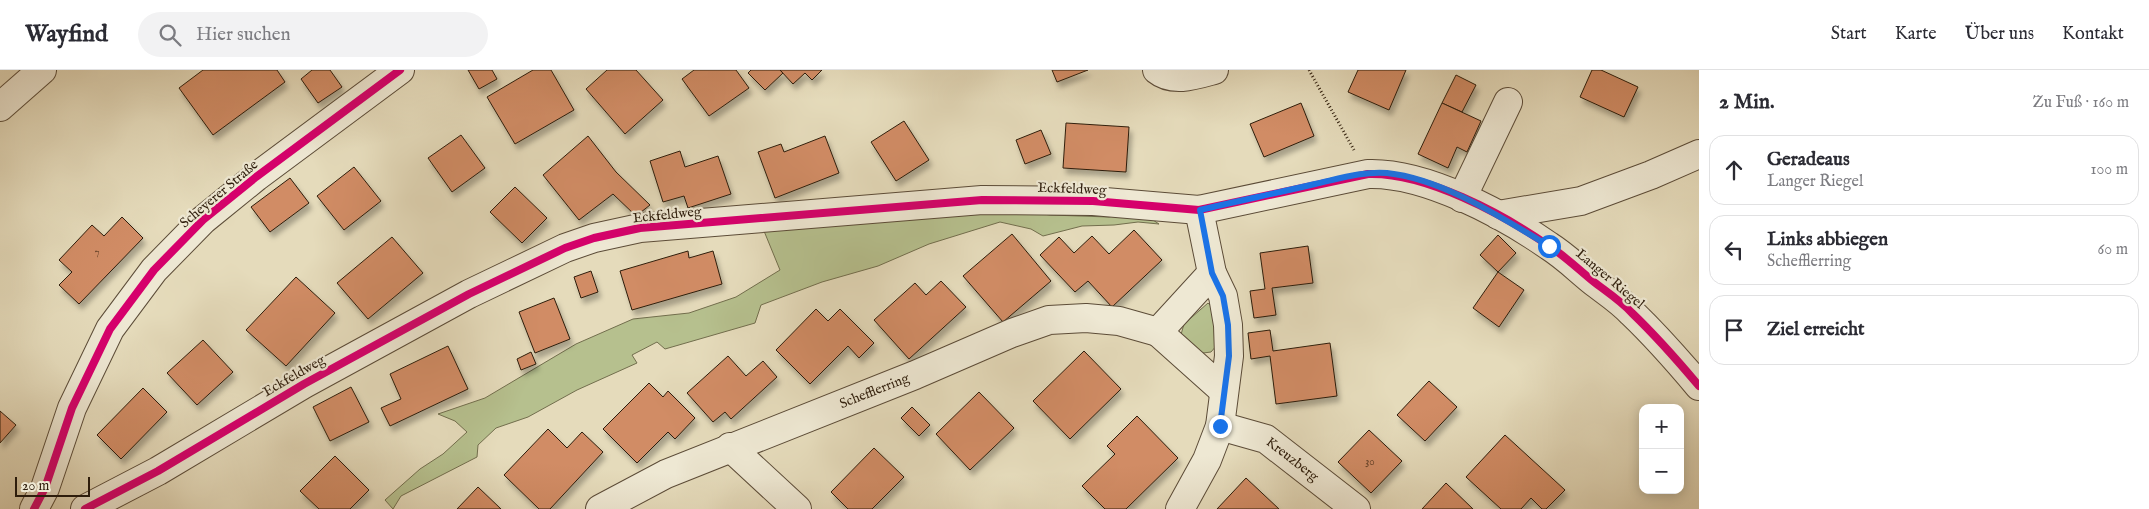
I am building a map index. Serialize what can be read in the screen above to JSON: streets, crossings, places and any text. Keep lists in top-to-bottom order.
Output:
{
  "streets": {
    "street": [
      "Eckfeldweg",
      "Scheyerer Straße",
      "Langer Riegel",
      "Schefflerring",
      "Kreuzberg"
    ]
  },
  "crossings": [
    ["Eckfeldweg", "Langer Riegel"]
  ],
  "house_numbers": ["7", "30"],
  "scale_bar": "20 m",
  "page": {
    "header": "Wayfind",
    "search": "Hier suchen",
    "nav": [
      "Start",
      "Karte",
      "Über uns",
      "Kontakt"
    ],
    "heading": ["2 Min.", "Zu Fuß · 160 m"],
    "list": [
      ["Geradeaus", "Langer Riegel", "100 m"],
      ["Links abbiegen", "Schefflerring", "60 m"],
      "Ziel erreicht"
    ],
    "map_buttons": ["+", "−"],
    "scale": "20 m"
  }
}
